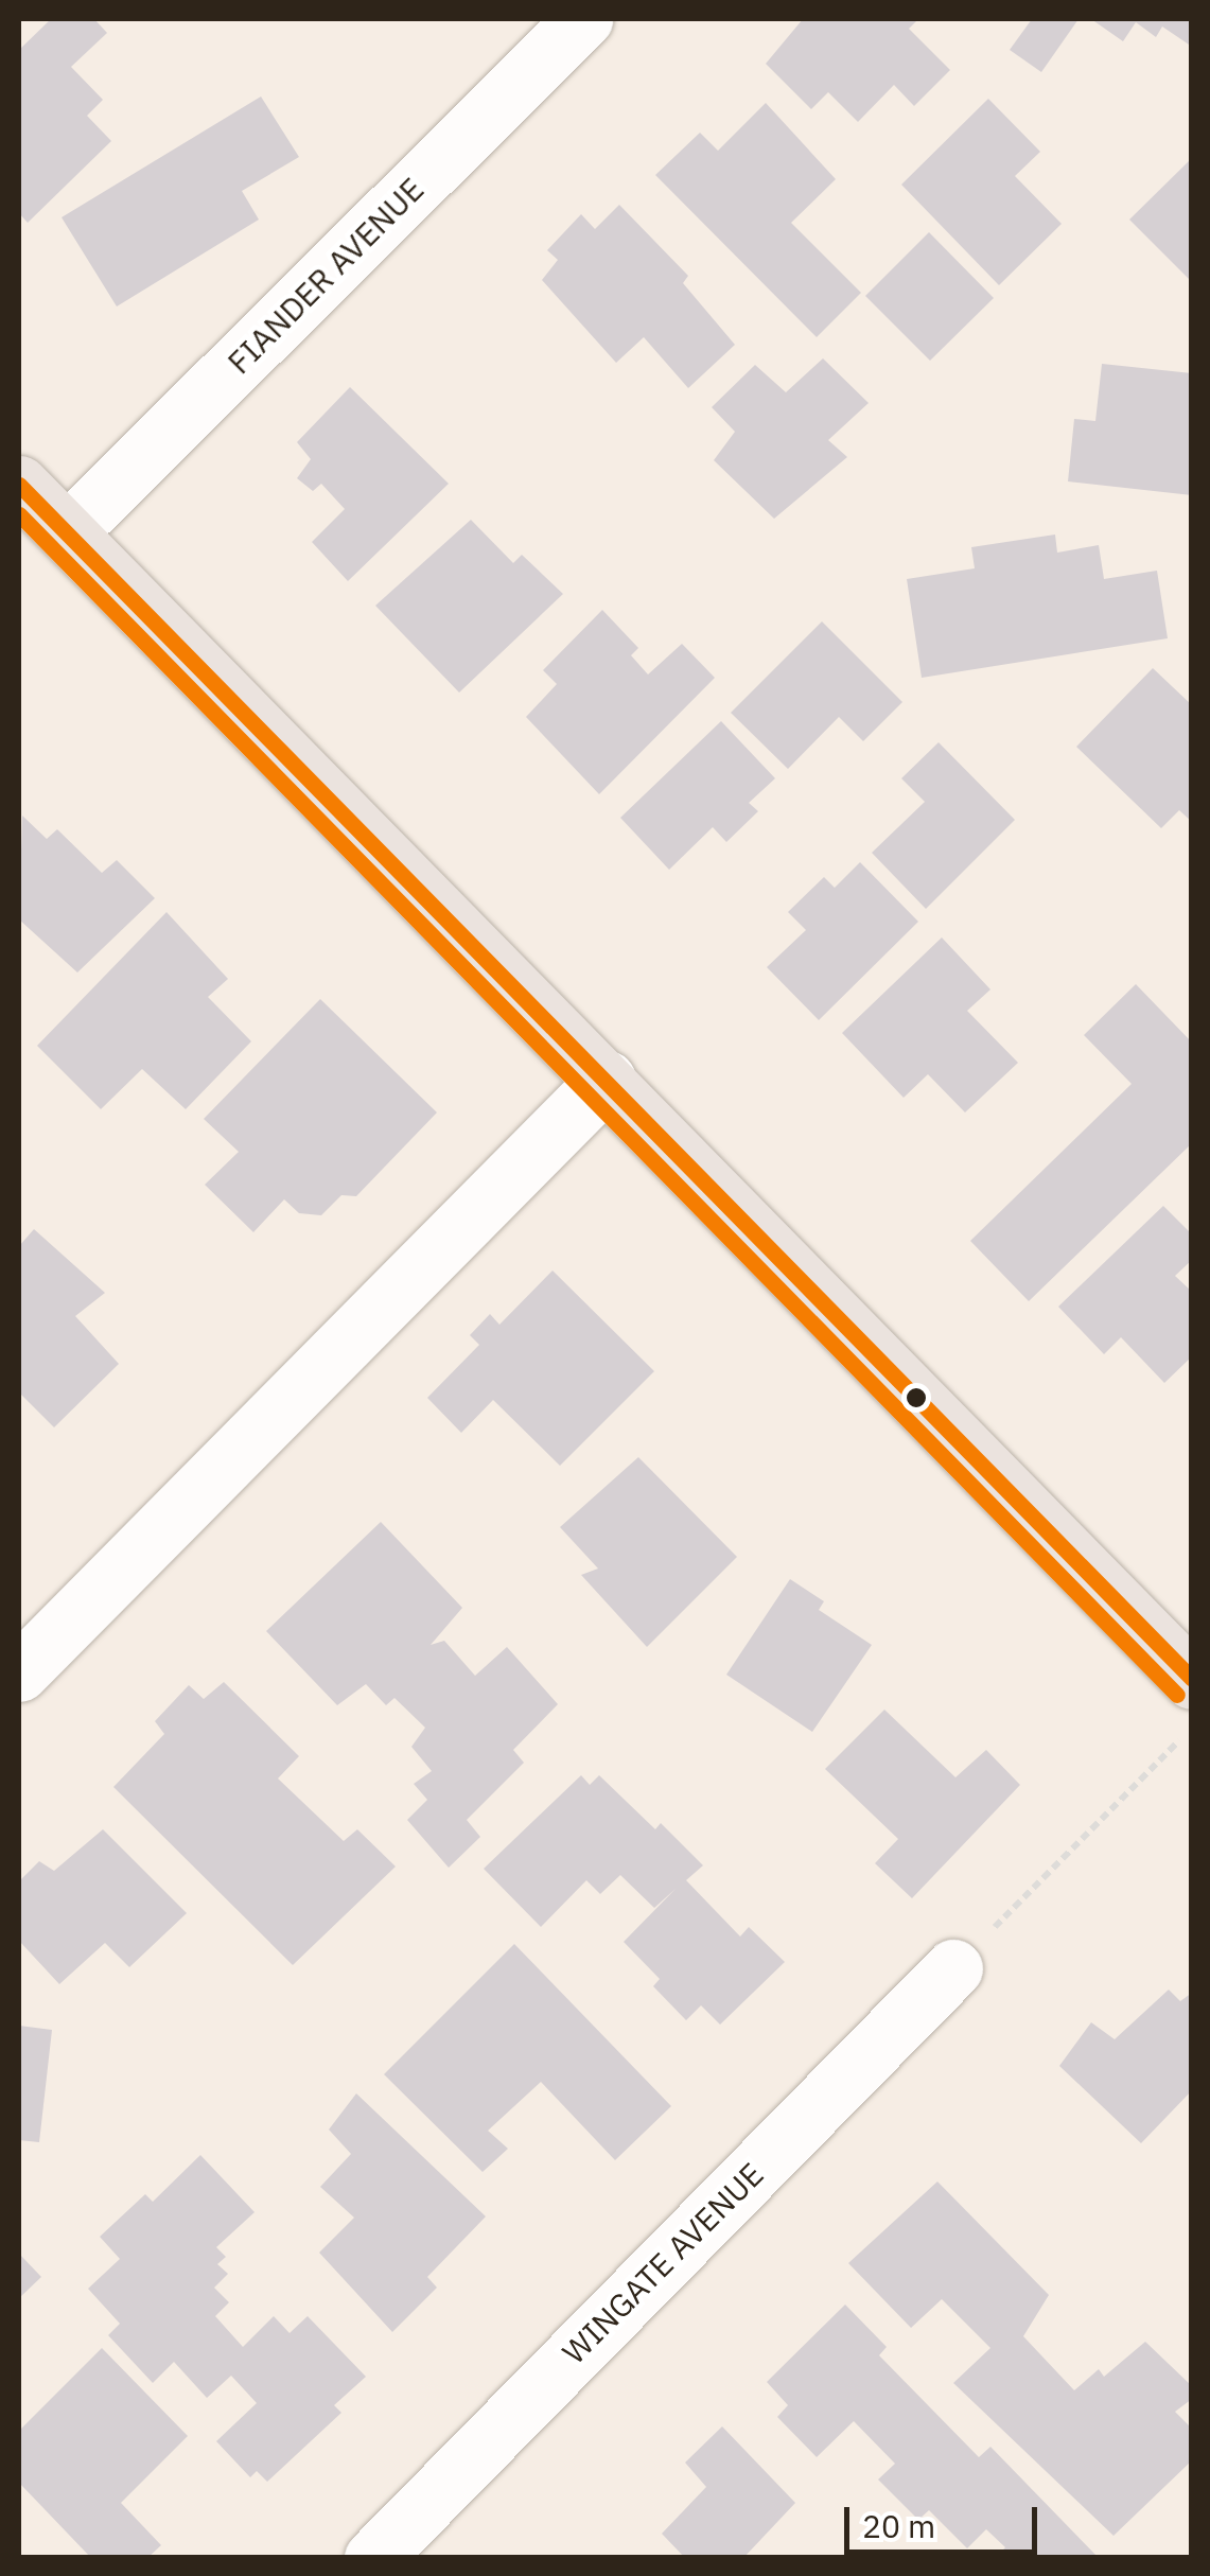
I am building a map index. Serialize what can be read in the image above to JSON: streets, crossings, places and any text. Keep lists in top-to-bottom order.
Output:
{
  "streets": {
    "street": ["FIANDER AVENUE", "WINGATE AVENUE"]
  },
  "scale_bar": "20 m"
}
